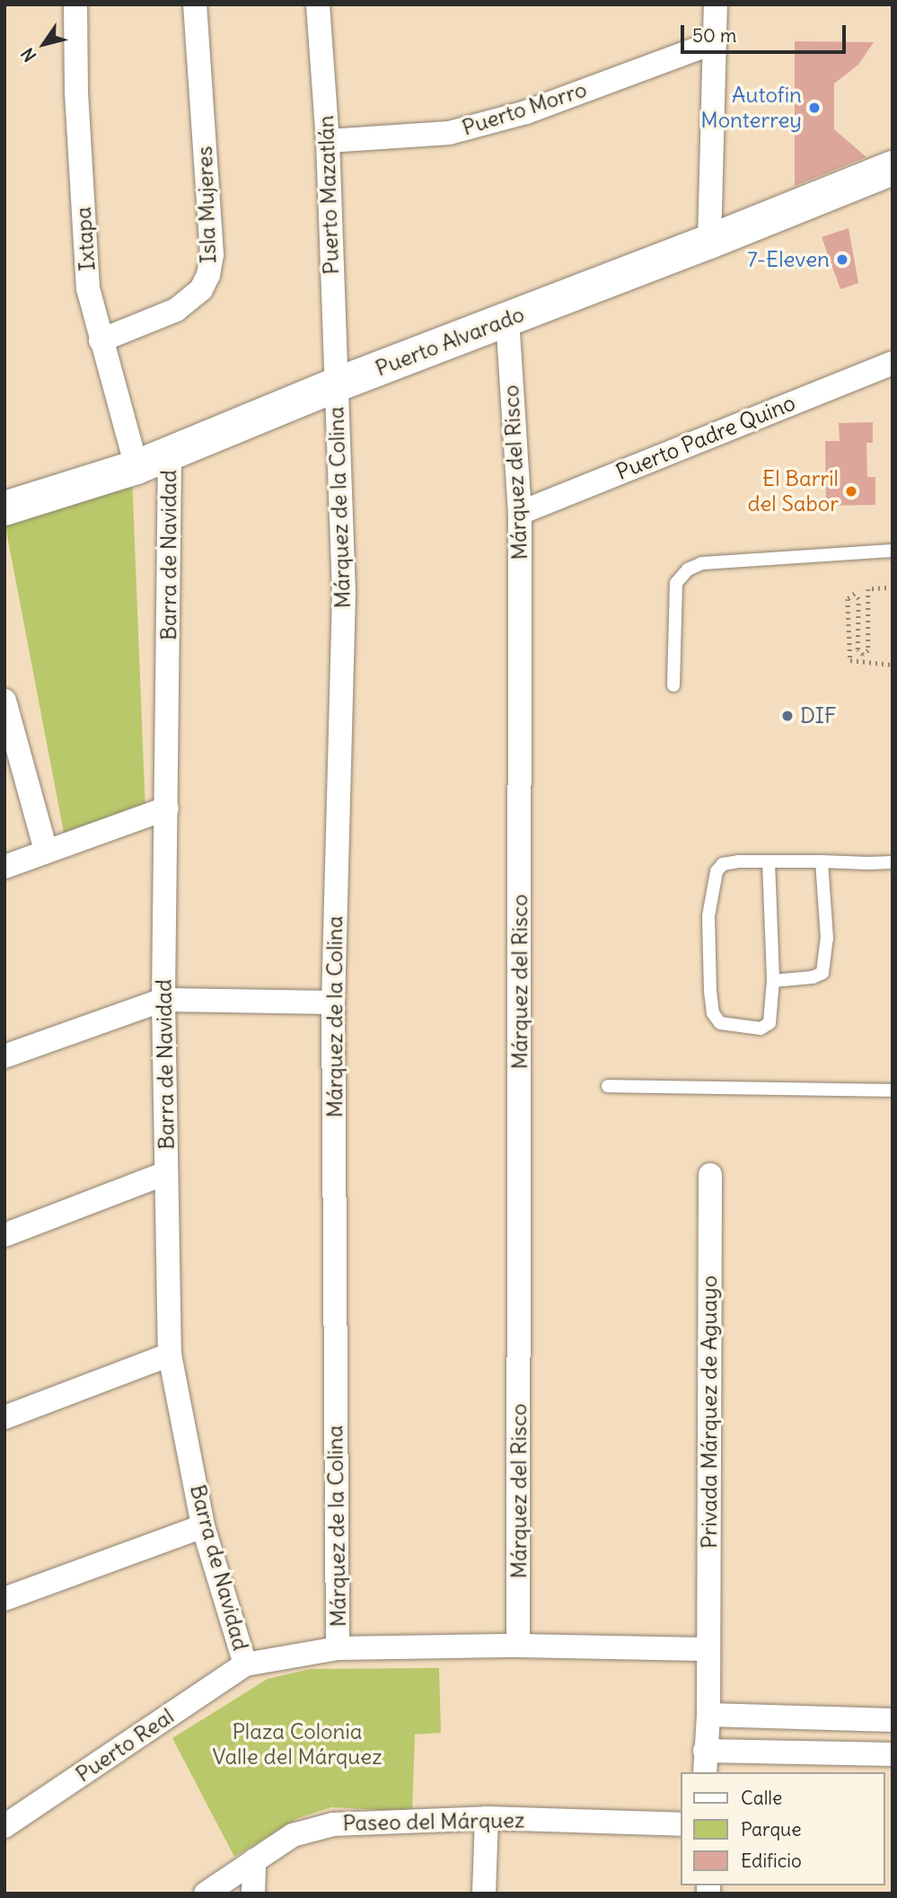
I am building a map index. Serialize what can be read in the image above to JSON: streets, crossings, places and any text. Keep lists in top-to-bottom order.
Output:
{
  "streets": {
    "street": [
      "Puerto Morro",
      "Puerto Mazatlán",
      "Isla Mujeres",
      "Ixtapa",
      "Puerto Alvarado",
      "Puerto Padre Quino",
      "Márquez del Risco",
      "Márquez de la Colina",
      "Barra de Navidad",
      "Privada Márquez de Aguayo",
      "Puerto Real",
      "Paseo del Márquez"
    ]
  },
  "crossings": [
    ["Puerto Morro", "Puerto Mazatlán"],
    ["Puerto Mazatlán", "Puerto Alvarado"],
    ["Puerto Mazatlán", "Márquez de la Colina"],
    ["Isla Mujeres", "Ixtapa"],
    ["Ixtapa", "Puerto Alvarado"],
    ["Puerto Alvarado", "Márquez del Risco"],
    ["Puerto Alvarado", "Márquez de la Colina"],
    ["Puerto Alvarado", "Barra de Navidad"],
    ["Puerto Padre Quino", "Márquez del Risco"],
    ["Barra de Navidad", "Puerto Real"]
  ],
  "parks": ["Plaza Colonia Valle del Márquez"],
  "places": [
    "Autofin Monterrey",
    "7-Eleven",
    "El Barril del Sabor",
    "DIF"
  ],
  "legend": ["Calle", "Parque", "Edificio"],
  "scale_bar": "50 m",
  "north": "bottom left"
}
